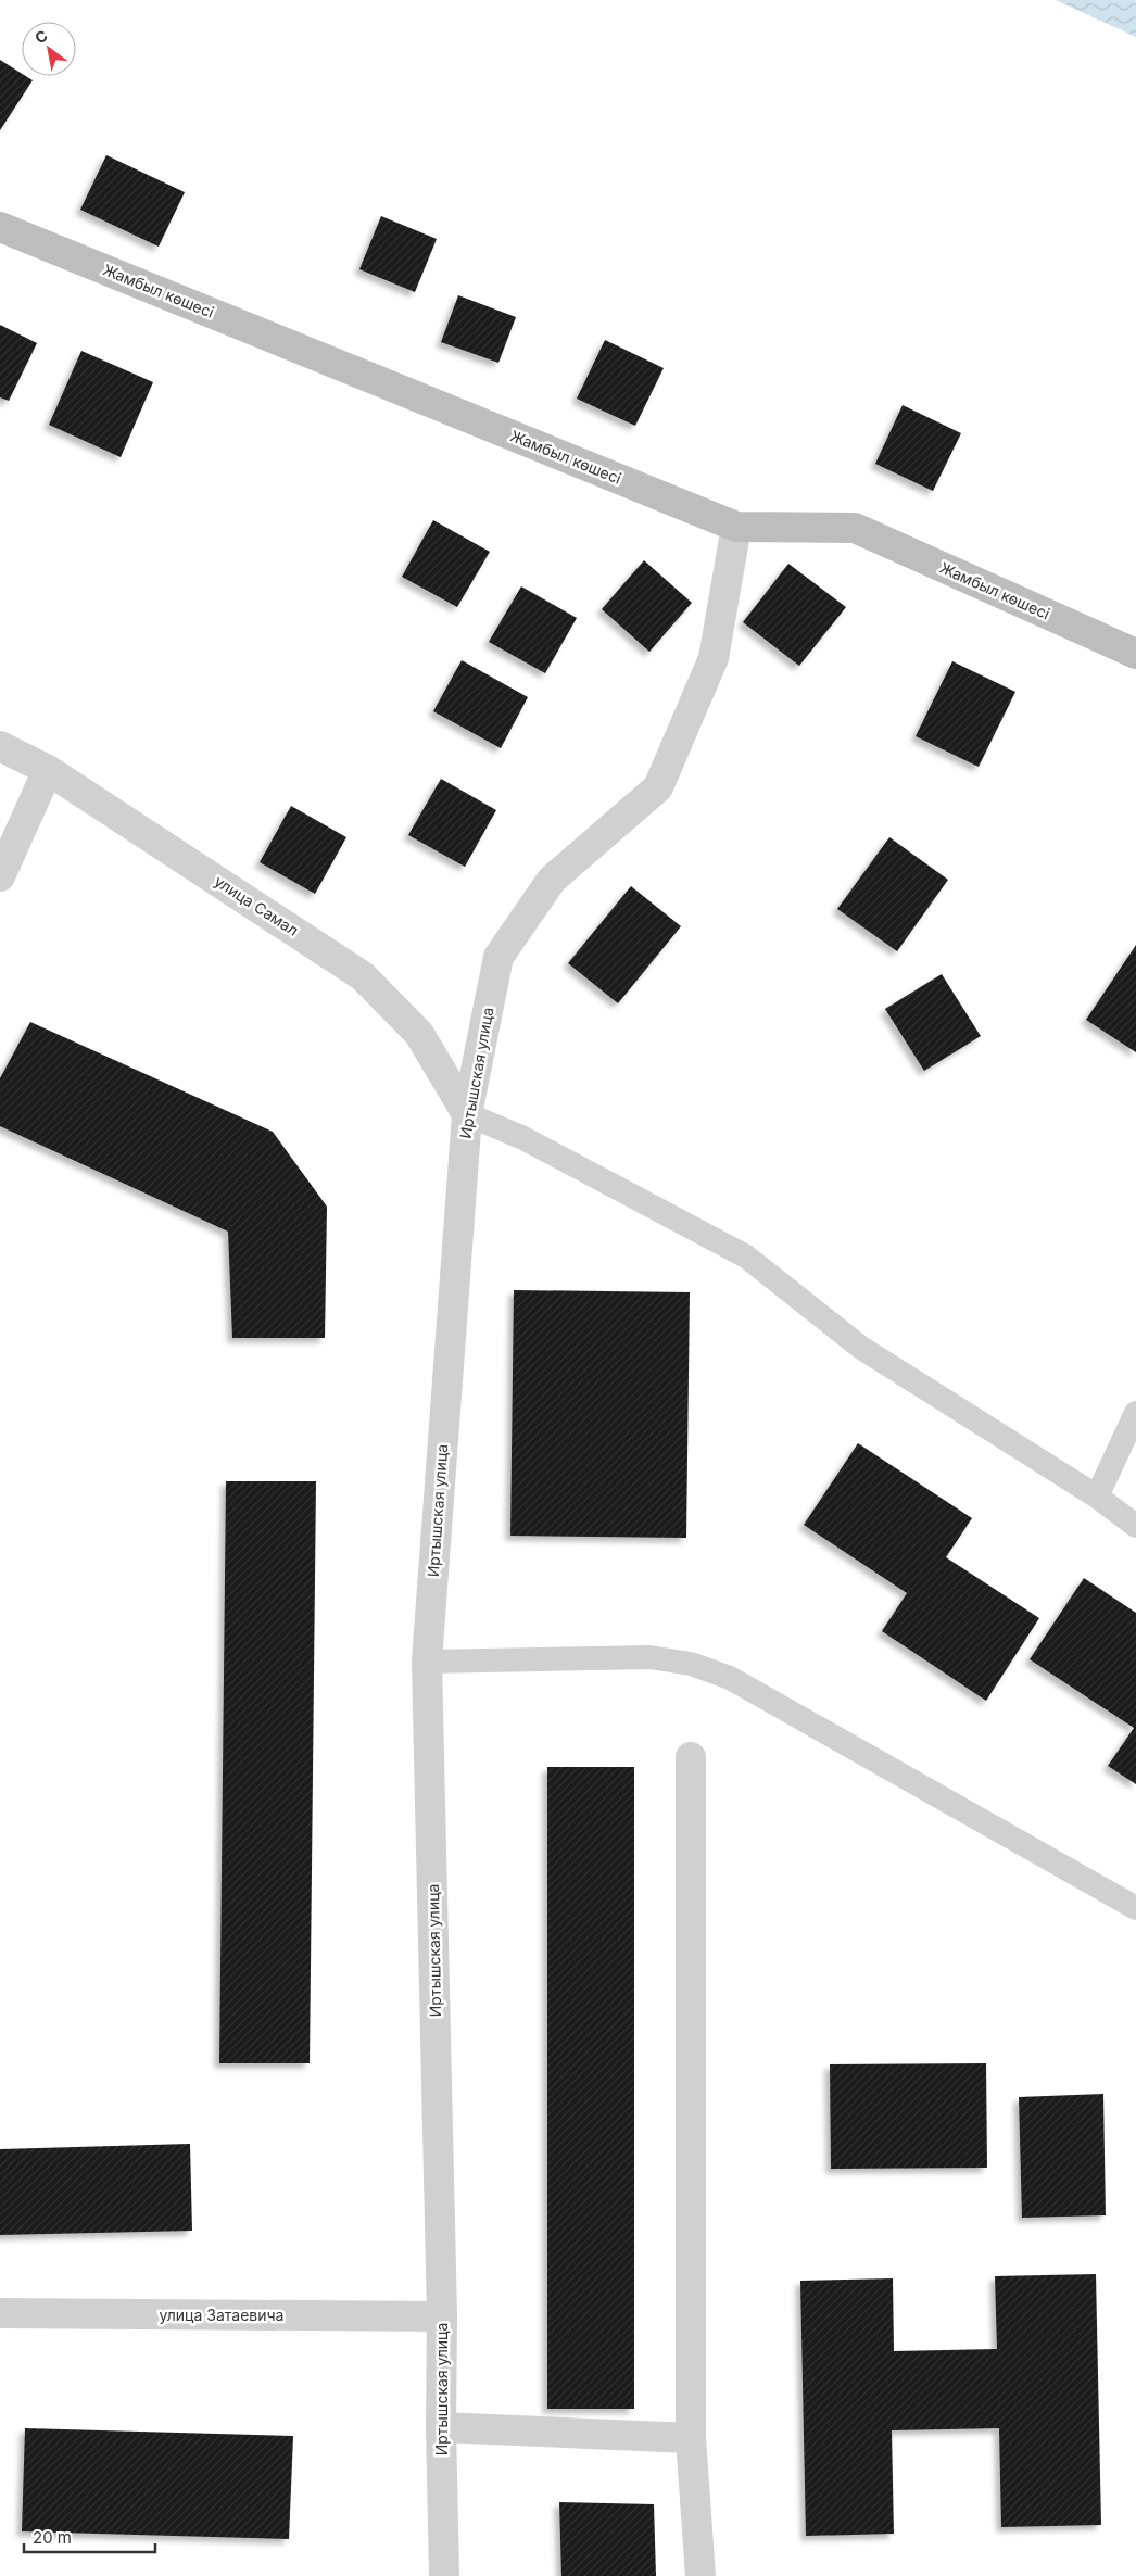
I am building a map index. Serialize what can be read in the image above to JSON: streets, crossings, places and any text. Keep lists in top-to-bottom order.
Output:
{
  "streets": {
    "street": [
      "Жамбыл көшесі",
      "улица Самал",
      "Иртышская улица",
      "улица Затаевича"
    ]
  },
  "crossings": [
    ["Жамбыл көшесі", "Иртышская улица"],
    ["улица Самал", "Иртышская улица"],
    ["Иртышская улица", "улица Затаевича"]
  ],
  "scale_bar": "20 m",
  "north": "top left"
}
